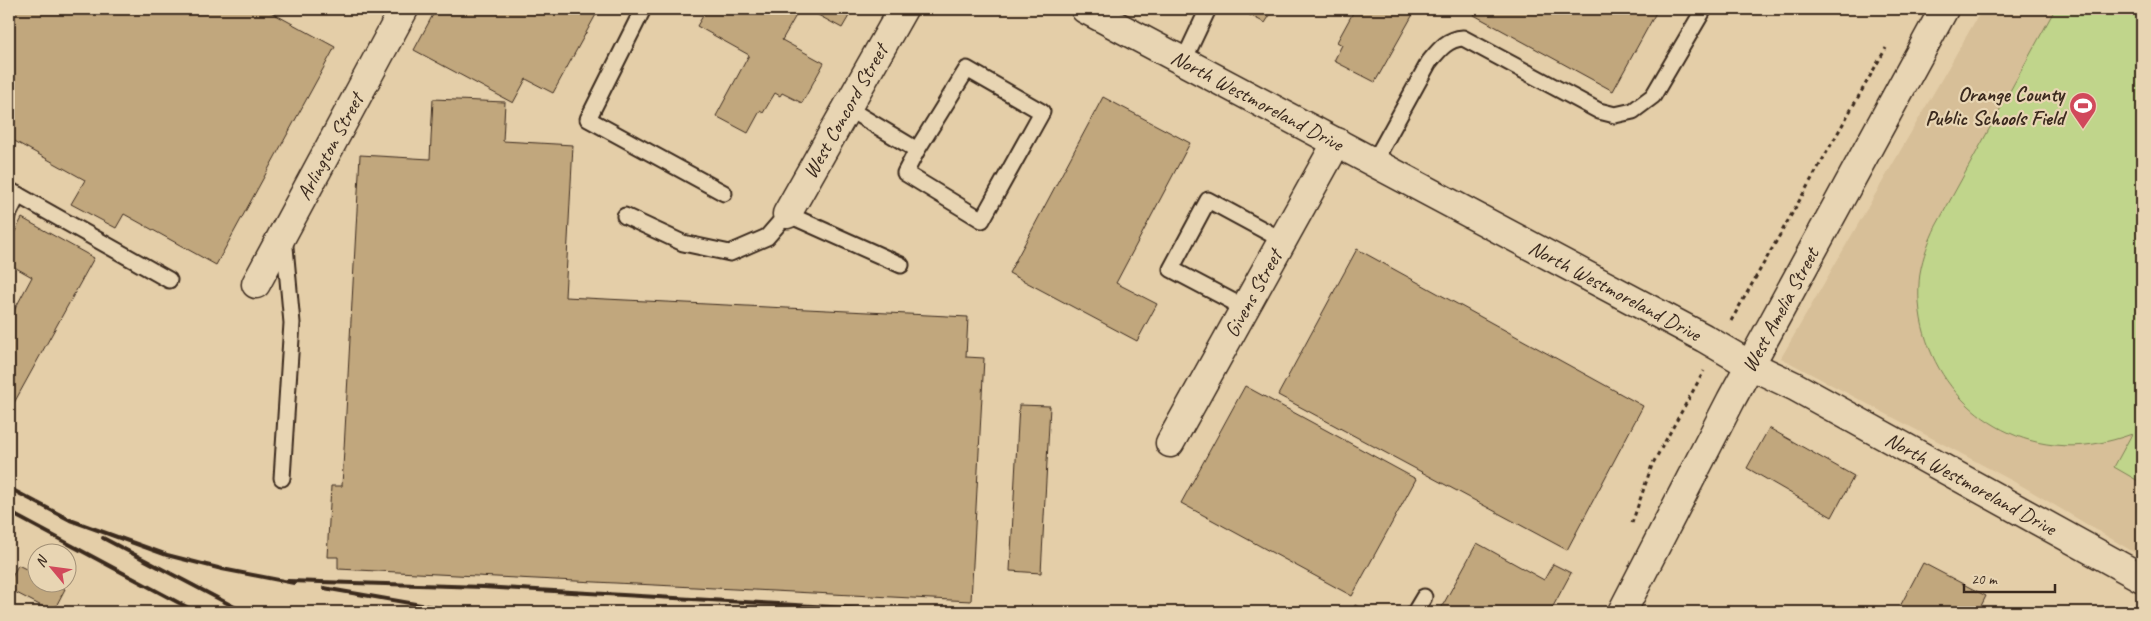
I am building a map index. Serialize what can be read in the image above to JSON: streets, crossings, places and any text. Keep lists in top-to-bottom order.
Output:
{
  "streets": {
    "street": [
      "North Westmoreland Drive",
      "West Concord Street",
      "Arlington Street",
      "Givens Street",
      "West Amelia Street"
    ]
  },
  "crossings": [
    ["North Westmoreland Drive", "Givens Street"],
    ["North Westmoreland Drive", "West Amelia Street"]
  ],
  "places": {
    "sports": ["Orange County Public Schools Field"]
  },
  "scale_bar": "20 m",
  "north": "top left"
}
